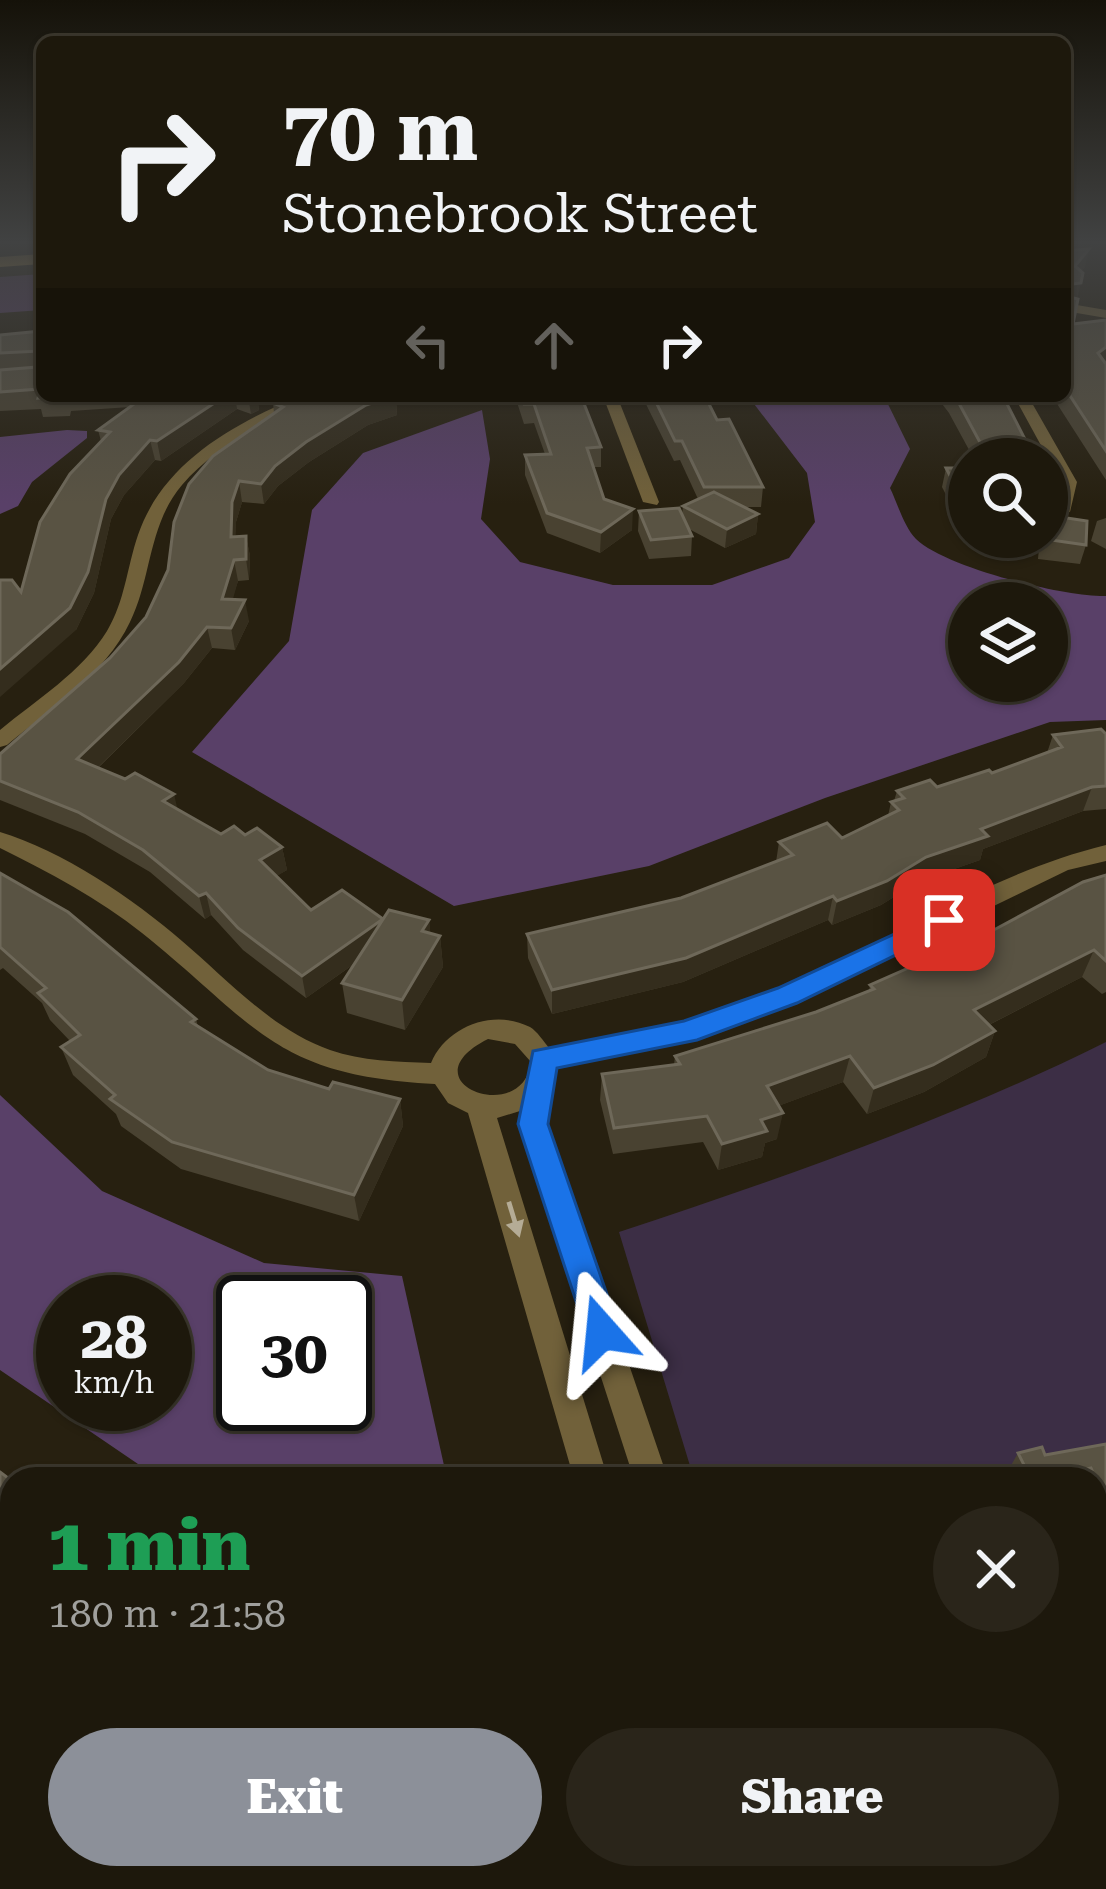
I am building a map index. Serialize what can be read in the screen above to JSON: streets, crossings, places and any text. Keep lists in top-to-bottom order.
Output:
{
  "page": {
    "turn": ["70 m", "Stonebrook Street"],
    "speed": "28 km/h",
    "limit": "30",
    "heading": ["1 min", "180 m · 21:58"],
    "buttons": ["Exit", "Share"]
  }
}
